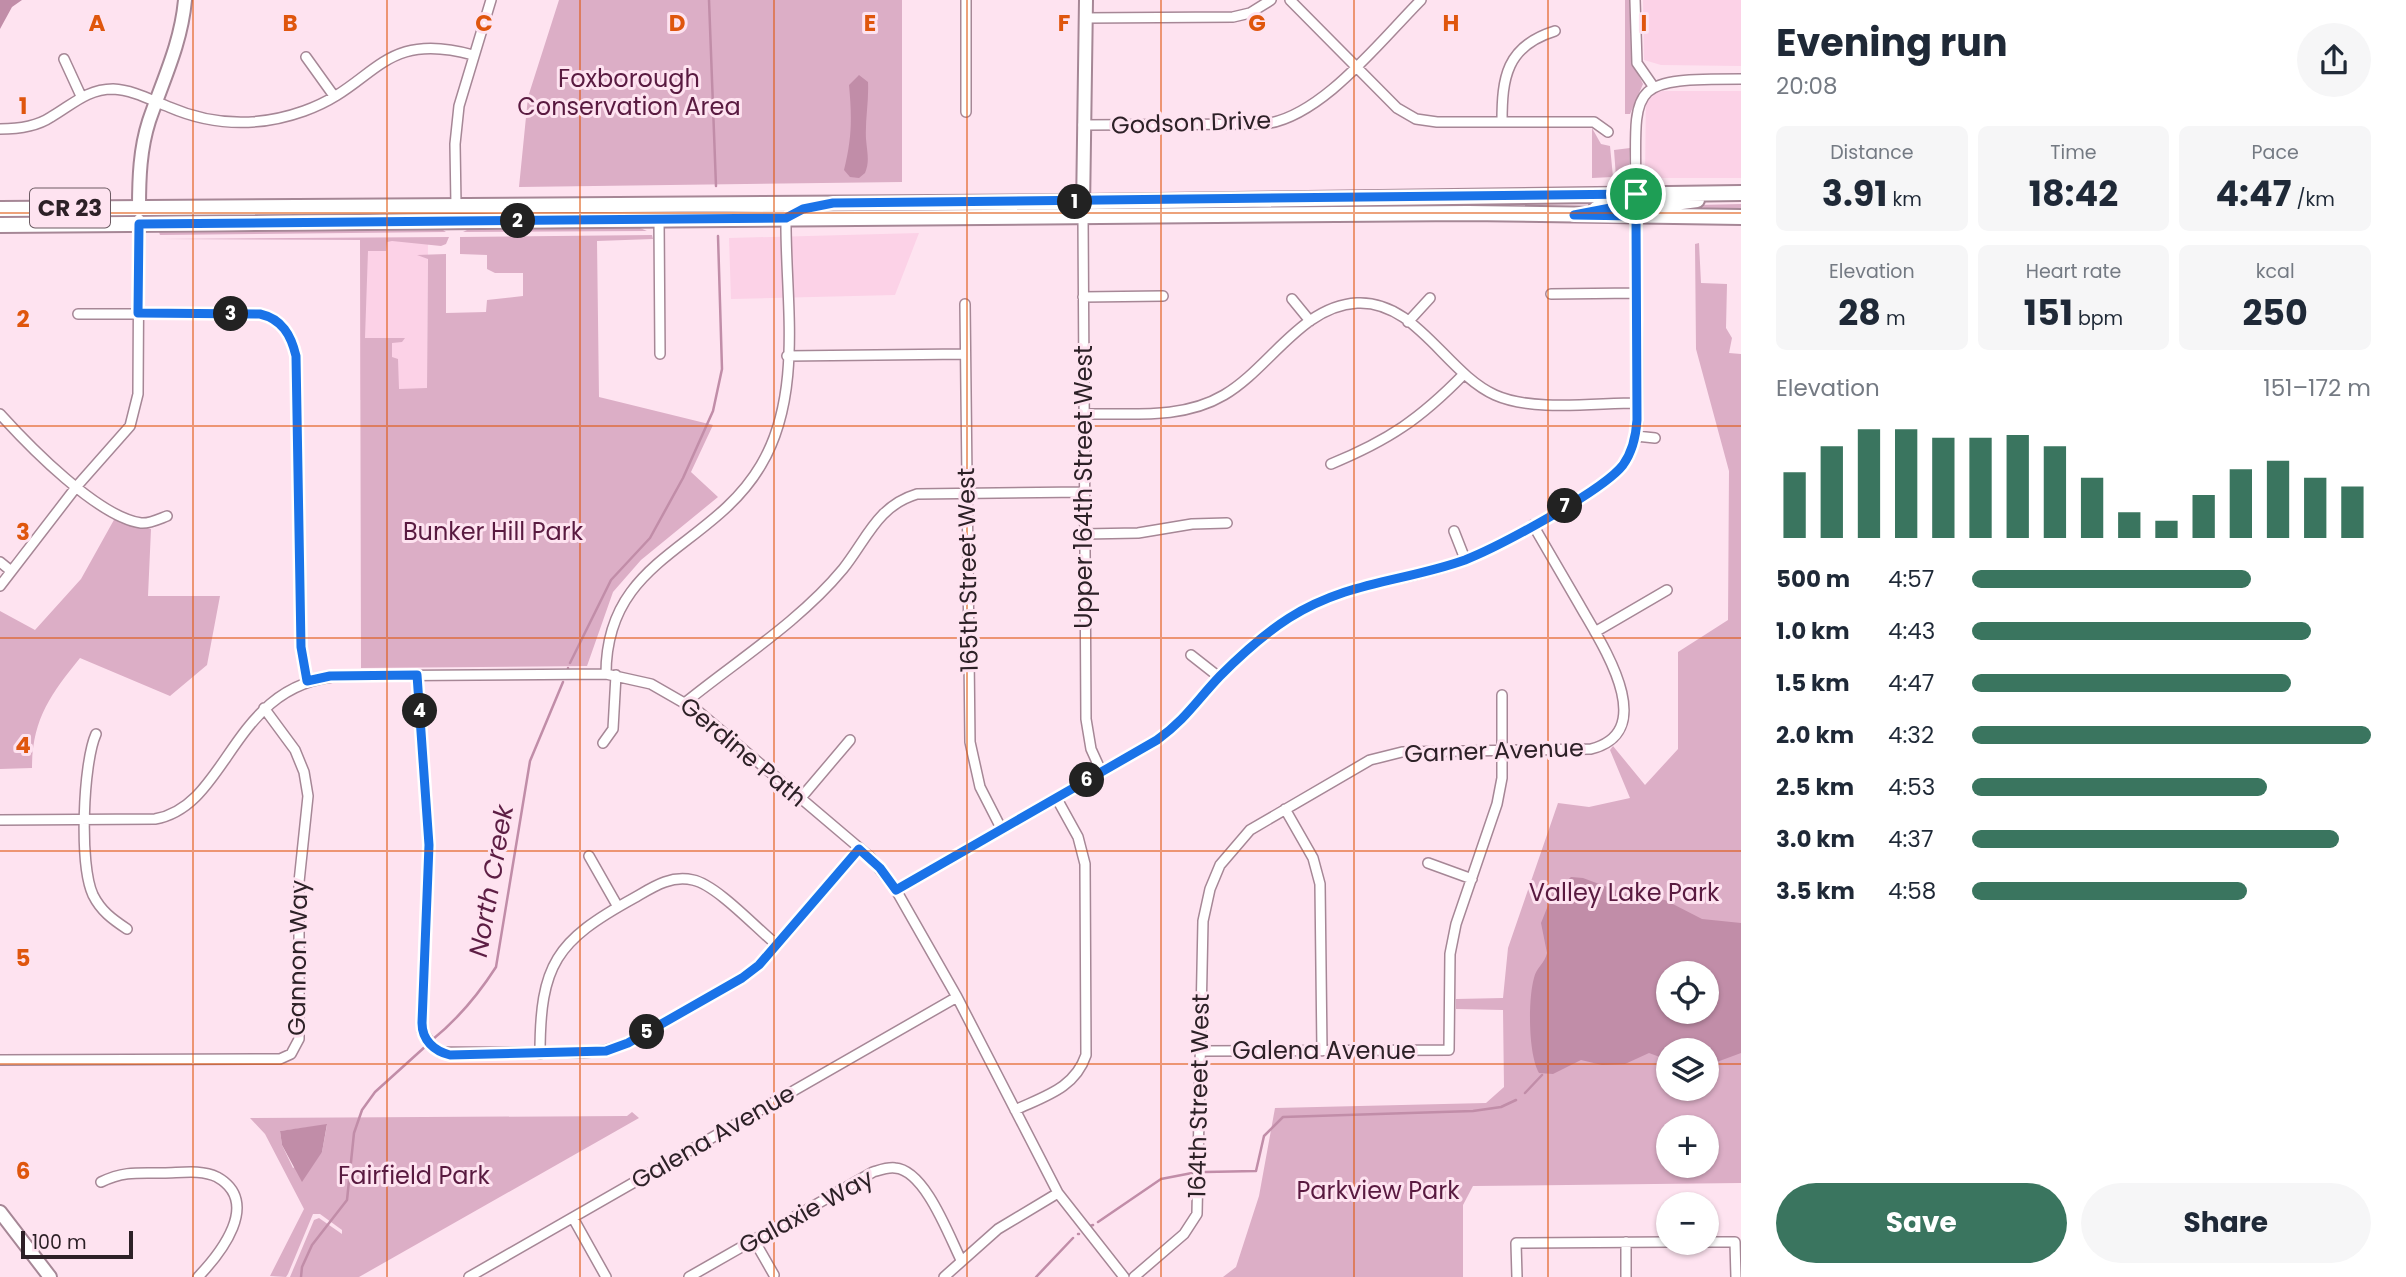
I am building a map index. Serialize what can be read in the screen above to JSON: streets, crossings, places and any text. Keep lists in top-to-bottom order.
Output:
{
  "streets": {
    "main road": ["CR 23"],
    "street": [
      "Godson Drive",
      "Upper 164th Street West",
      "165th Street West",
      "Garner Avenue",
      "Gerdine Path",
      "Gannon Way",
      "Galena Avenue",
      "164th Street West",
      "Galaxie Way"
    ]
  },
  "crossings": [
    ["CR 23", "Upper 164th Street West"],
    ["Garner Avenue", "164th Street West"],
    ["Gerdine Path", "Gannon Way"],
    ["Gerdine Path", "Galena Avenue"],
    ["Galena Avenue", "164th Street West"]
  ],
  "water": ["North Creek"],
  "parks": [
    "Foxborough Conservation Area",
    "Bunker Hill Park",
    "Valley Lake Park",
    "Fairfield Park",
    "Parkview Park"
  ],
  "scale_bar": "100 m",
  "page": {
    "heading": ["Evening run", "20:08"],
    "stats": [
      ["Distance", "3.91 km"],
      ["Time", "18:42"],
      ["Pace", "4:47 /km"],
      ["Elevation", "28 m"],
      ["Heart rate", "151 bpm"],
      ["kcal", "250"]
    ],
    "pins": [
      "1",
      "2",
      "3",
      "7",
      "4",
      "6",
      "5"
    ],
    "chart": ["Elevation", "151–172 m"],
    "list": [
      {
        "name": "500 m",
        "note": "4:57"
      },
      {
        "name": "1.0 km",
        "note": "4:43"
      },
      {
        "name": "1.5 km",
        "note": "4:47"
      },
      {
        "name": "2.0 km",
        "note": "4:32"
      },
      {
        "name": "2.5 km",
        "note": "4:53"
      },
      {
        "name": "3.0 km",
        "note": "4:37"
      },
      {
        "name": "3.5 km",
        "note": "4:58"
      }
    ],
    "map_buttons": ["+", "−"],
    "buttons": ["Save", "Share"],
    "scale": "100 m"
  },
  "grid": {
    "columns": [
      "A",
      "B",
      "C",
      "D",
      "E",
      "F",
      "G",
      "H",
      "I"
    ],
    "rows": [
      "1",
      "2",
      "3",
      "4",
      "5",
      "6"
    ]
  }
}
